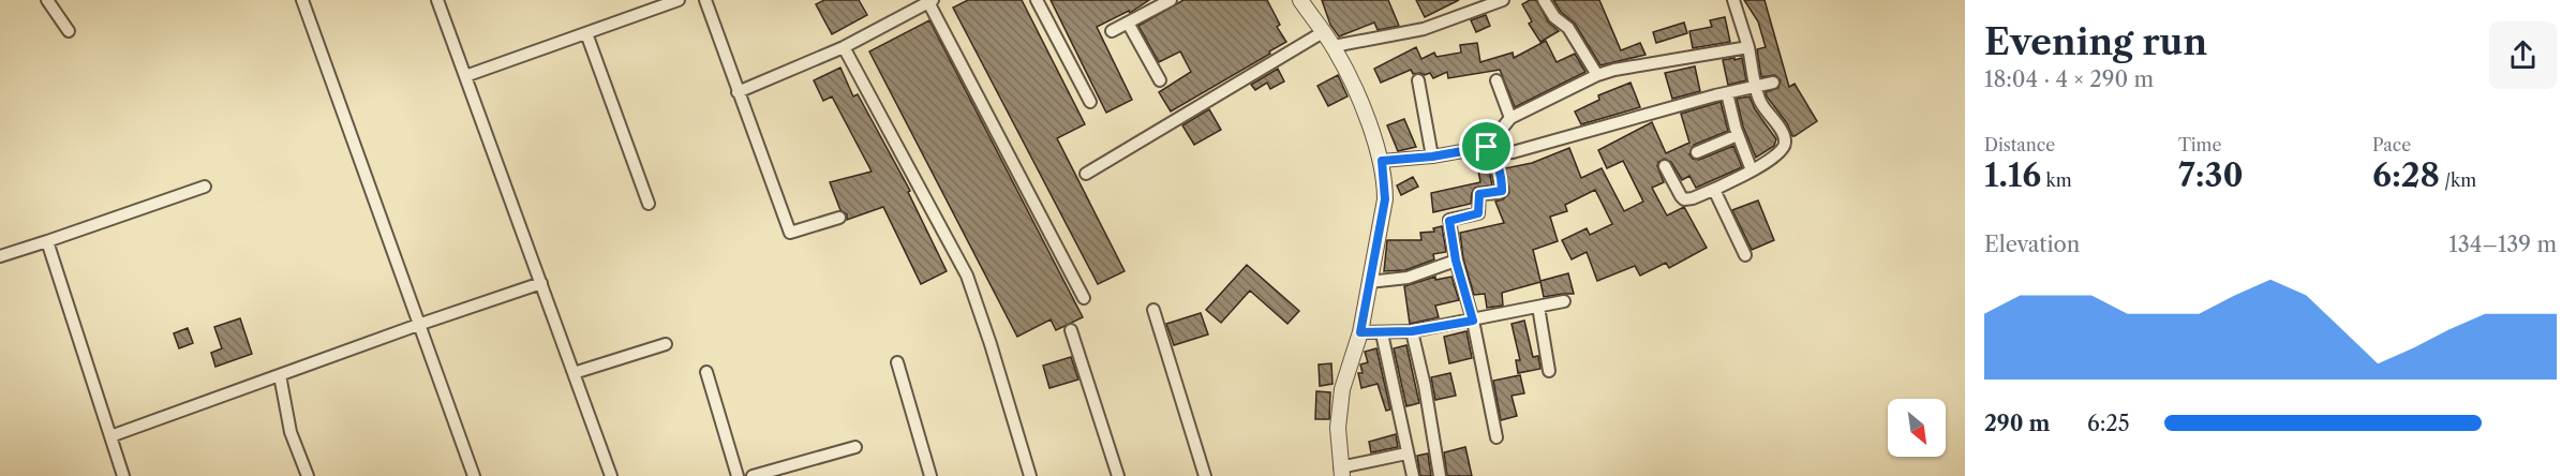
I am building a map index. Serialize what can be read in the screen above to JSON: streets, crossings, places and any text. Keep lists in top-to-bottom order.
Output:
{
  "north": "bottom right",
  "page": {
    "heading": ["Evening run", "18:04 · 4 × 290 m"],
    "stats": [
      ["Distance", "1.16 km"],
      ["Time", "7:30"],
      ["Pace", "6:28 /km"]
    ],
    "chart": ["Elevation", "134–139 m"],
    "list": [
      {
        "name": "290 m",
        "note": "6:25"
      }
    ]
  }
}
